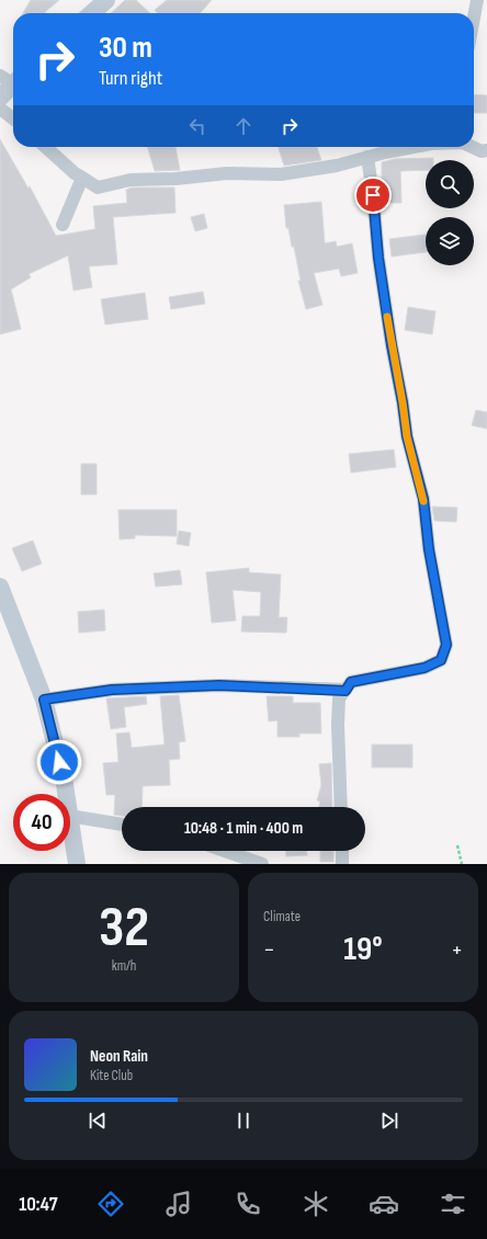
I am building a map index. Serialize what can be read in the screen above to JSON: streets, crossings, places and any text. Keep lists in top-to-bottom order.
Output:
{
  "page": {
    "turn": ["30 m", "Turn right"],
    "limit": "40",
    "trip": "10:48 · 1 min · 400 m",
    "tile": [
      ["32", "km/h"],
      "Climate"
    ],
    "heat": ["−", "19°", "+"],
    "song": ["Neon Rain", "Kite Club"],
    "tabs": "10:47"
  }
}
